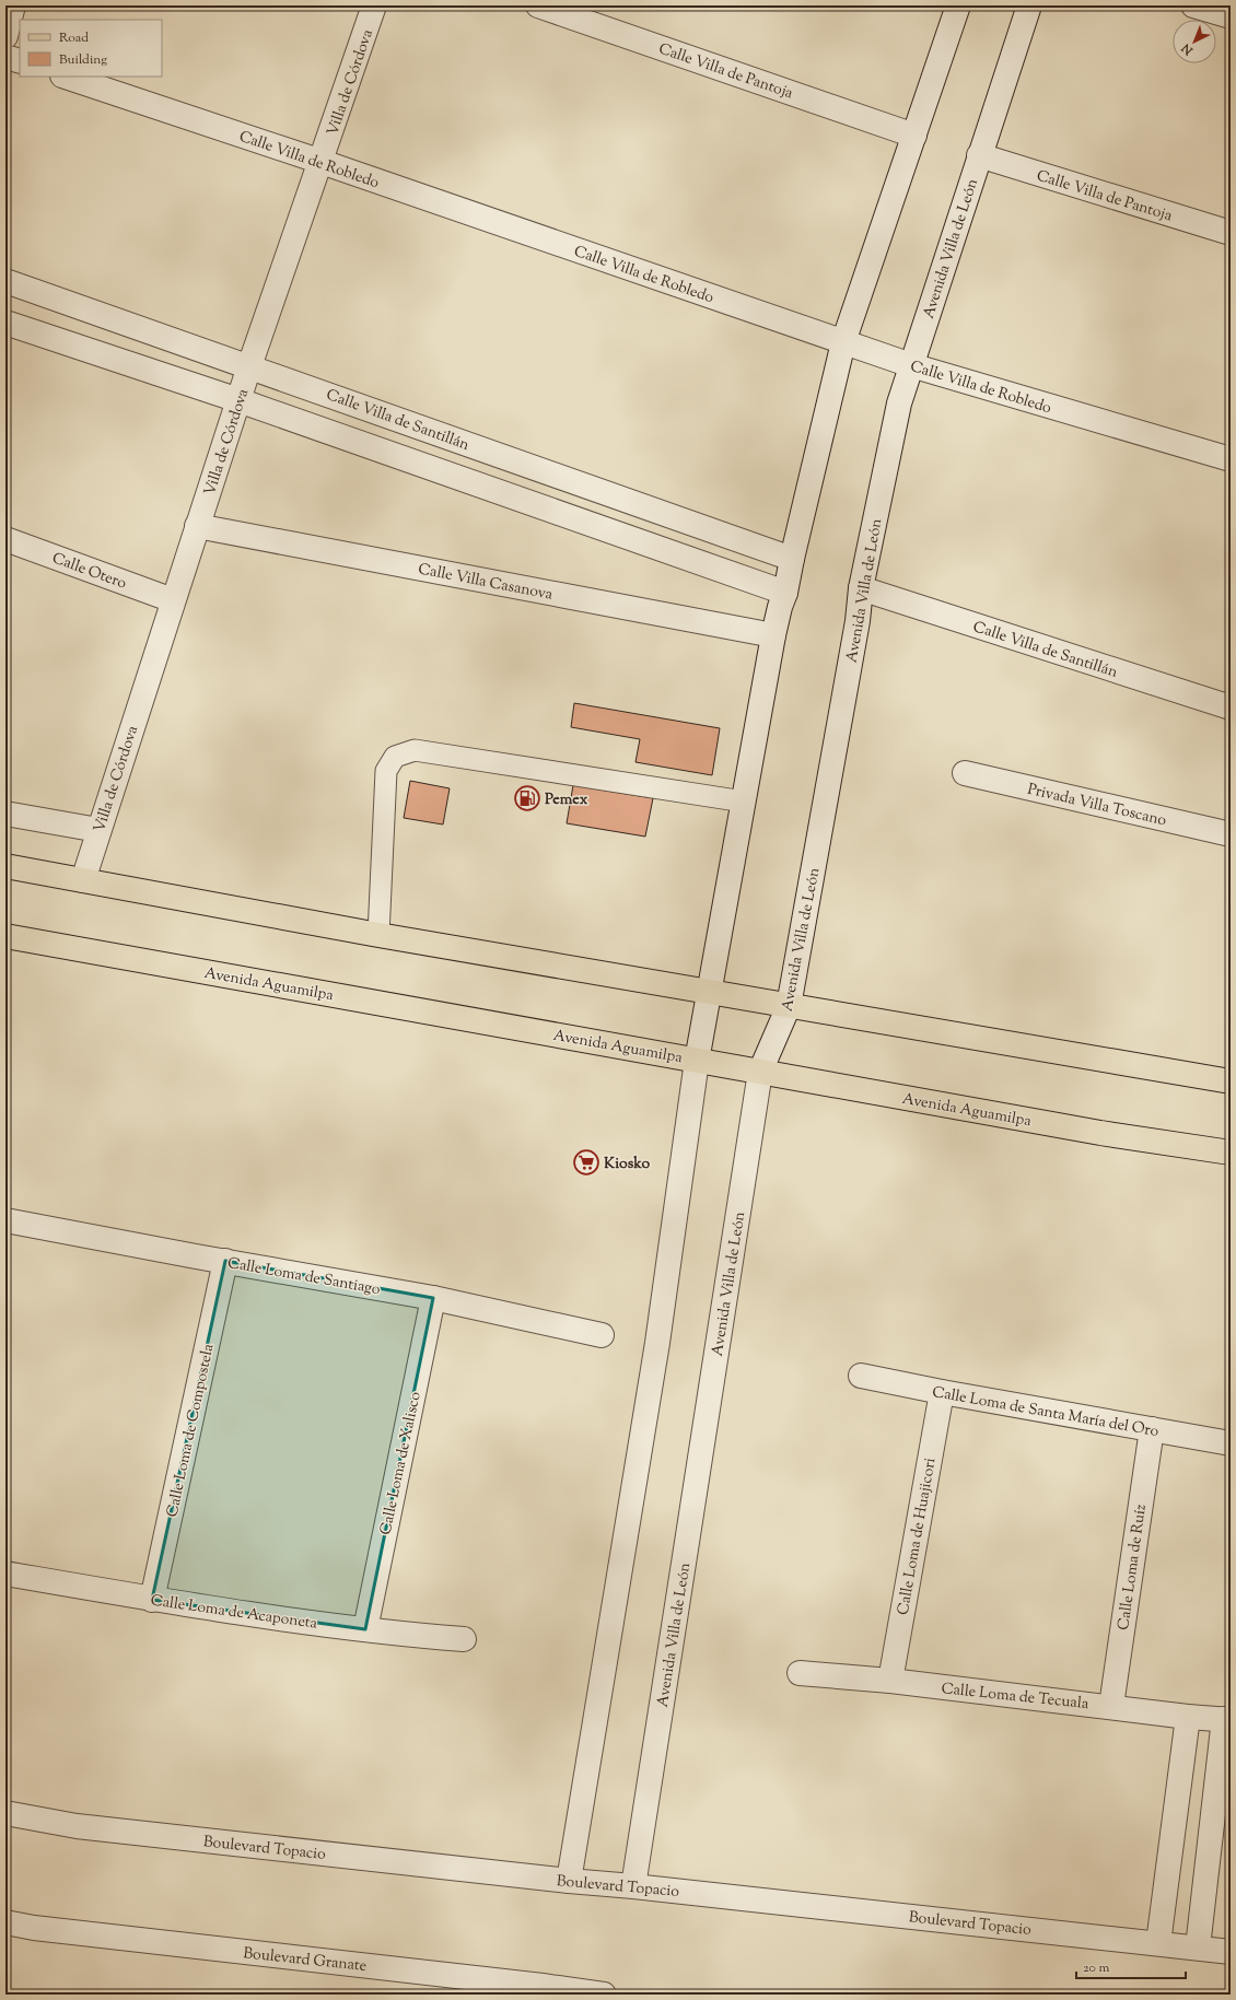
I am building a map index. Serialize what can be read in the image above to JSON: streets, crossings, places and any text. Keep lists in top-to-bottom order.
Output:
{
  "streets": {
    "main road": ["Avenida Aguamilpa"],
    "street": [
      "Calle Villa de Pantoja",
      "Villa de Córdova",
      "Calle Villa de Robledo",
      "Avenida Villa de León",
      "Calle Villa de Santillán",
      "Calle Otero",
      "Calle Villa Casanova",
      "Privada Villa Toscano",
      "Calle Loma de Santiago",
      "Calle Loma de Santa María del Oro",
      "Calle Loma de Compostela",
      "Calle Loma de Xalisco",
      "Calle Loma de Huajicori",
      "Calle Loma de Ruíz",
      "Calle Loma de Acaponeta",
      "Calle Loma de Tecuala",
      "Boulevard Topacio",
      "Boulevard Granate"
    ]
  },
  "crossings": [
    ["Calle Villa de Pantoja", "Avenida Villa de León"],
    ["Villa de Córdova", "Calle Villa de Robledo"],
    ["Villa de Córdova", "Calle Villa de Santillán"],
    ["Villa de Córdova", "Calle Otero"],
    ["Villa de Córdova", "Calle Villa Casanova"],
    ["Calle Villa de Robledo", "Avenida Villa de León"],
    ["Avenida Villa de León", "Calle Villa de Santillán"],
    ["Avenida Villa de León", "Avenida Aguamilpa"],
    ["Avenida Villa de León", "Boulevard Topacio"],
    ["Calle Loma de Santiago", "Calle Loma de Compostela"],
    ["Calle Loma de Santiago", "Calle Loma de Xalisco"],
    ["Calle Loma de Santa María del Oro", "Calle Loma de Huajicori"],
    ["Calle Loma de Santa María del Oro", "Calle Loma de Ruíz"],
    ["Calle Loma de Compostela", "Calle Loma de Acaponeta"],
    ["Calle Loma de Xalisco", "Calle Loma de Acaponeta"],
    ["Calle Loma de Huajicori", "Calle Loma de Tecuala"],
    ["Calle Loma de Ruíz", "Calle Loma de Tecuala"]
  ],
  "places": {
    "fuel station": ["Pemex"],
    "supermarket": ["Kiosko"]
  },
  "legend": ["Road", "Building"],
  "scale_bar": "20 m",
  "north": "bottom left"
}
